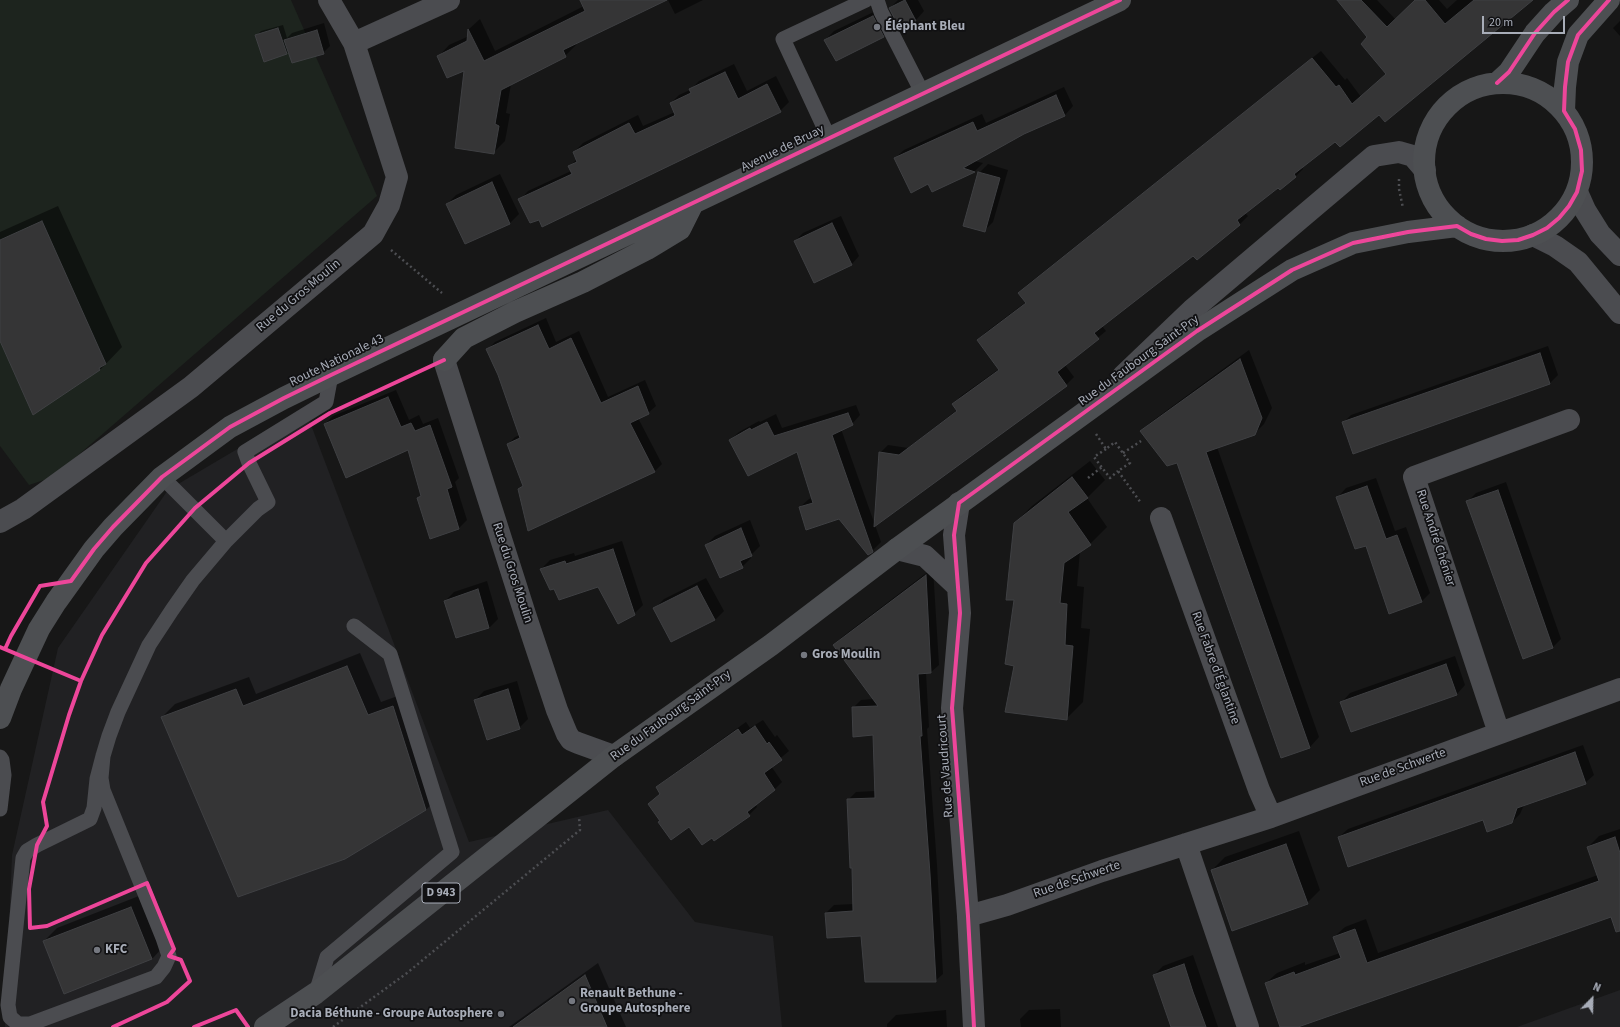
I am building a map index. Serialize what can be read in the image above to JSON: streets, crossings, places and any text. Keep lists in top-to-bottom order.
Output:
{
  "streets": {
    "main road": [
      "Avenue de Bruay",
      "Route Nationale 43",
      "Rue du Faubourg Saint-Pry",
      "D 943"
    ],
    "street": [
      "Rue du Gros Moulin",
      "Rue André Chénier",
      "Rue Fabre d'Églantine",
      "Rue de Vaudricourt",
      "Rue de Schwerte"
    ]
  },
  "crossings": [
    ["Avenue de Bruay", "Route Nationale 43"],
    ["Rue du Gros Moulin", "Rue du Faubourg Saint-Pry"],
    ["Rue du Faubourg Saint-Pry", "Rue de Vaudricourt"],
    ["Rue André Chénier", "Rue de Schwerte"],
    ["Rue Fabre d'Églantine", "Rue de Schwerte"],
    ["Rue de Vaudricourt", "Rue de Schwerte"]
  ],
  "places": [
    "Éléphant Bleu",
    "Gros Moulin",
    "KFC",
    "Renault Bethune - Groupe Autosphere",
    "Dacia Béthune - Groupe Autosphere"
  ],
  "scale_bar": "20 m",
  "north": "top right"
}
